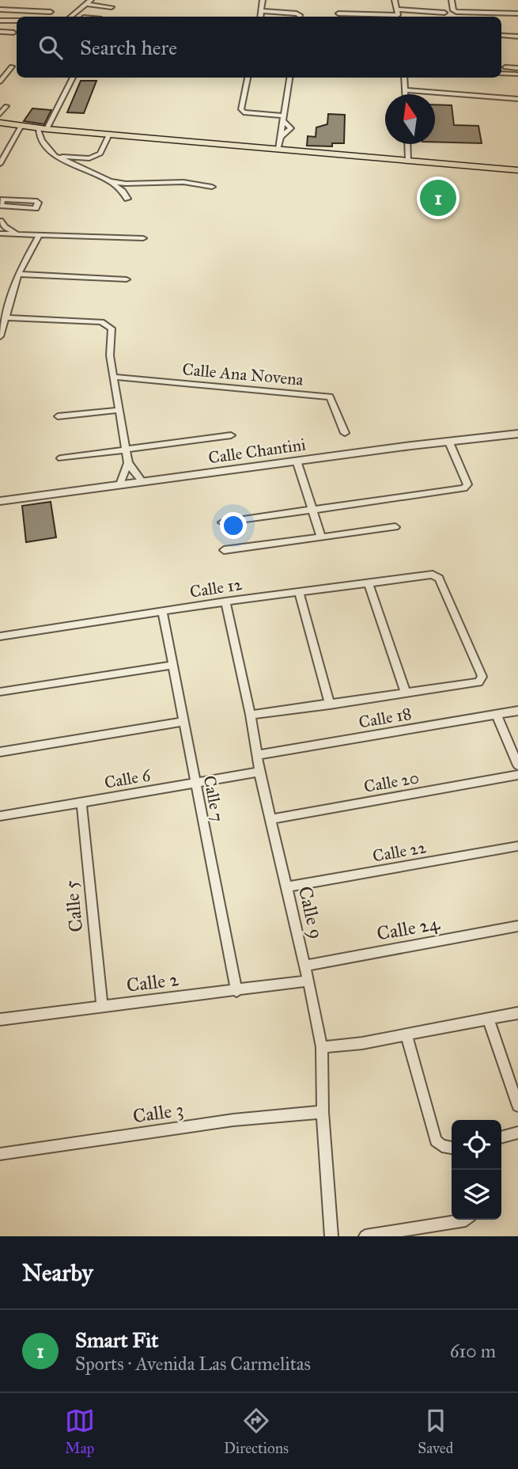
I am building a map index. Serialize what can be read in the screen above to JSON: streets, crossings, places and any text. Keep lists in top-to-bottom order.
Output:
{
  "streets": {
    "street": [
      "Calle Ana Novena",
      "Calle Chantini",
      "Calle 12",
      "Calle 18",
      "Calle 6",
      "Calle 20",
      "Calle 7",
      "Calle 22",
      "Calle 5",
      "Calle 9",
      "Calle 24",
      "Calle 2",
      "Calle 3"
    ]
  },
  "crossings": [
    ["Calle 12", "Calle 7"],
    ["Calle 12", "Calle 9"],
    ["Calle 18", "Calle 9"],
    ["Calle 6", "Calle 7"],
    ["Calle 6", "Calle 5"],
    ["Calle 6", "Calle 9"],
    ["Calle 20", "Calle 9"],
    ["Calle 7", "Calle 2"],
    ["Calle 22", "Calle 9"],
    ["Calle 5", "Calle 2"],
    ["Calle 9", "Calle 24"],
    ["Calle 9", "Calle 2"],
    ["Calle 9", "Calle 3"]
  ],
  "north": "top",
  "page": {
    "search": "Search here",
    "pins": "1",
    "heading": "Nearby",
    "list": [
      {
        "mark": "1",
        "name": "Smart Fit",
        "note": "Sports · Avenida Las Carmelitas",
        "value": "610 m"
      }
    ],
    "nav": ["Map", "Directions", "Saved"]
  }
}
